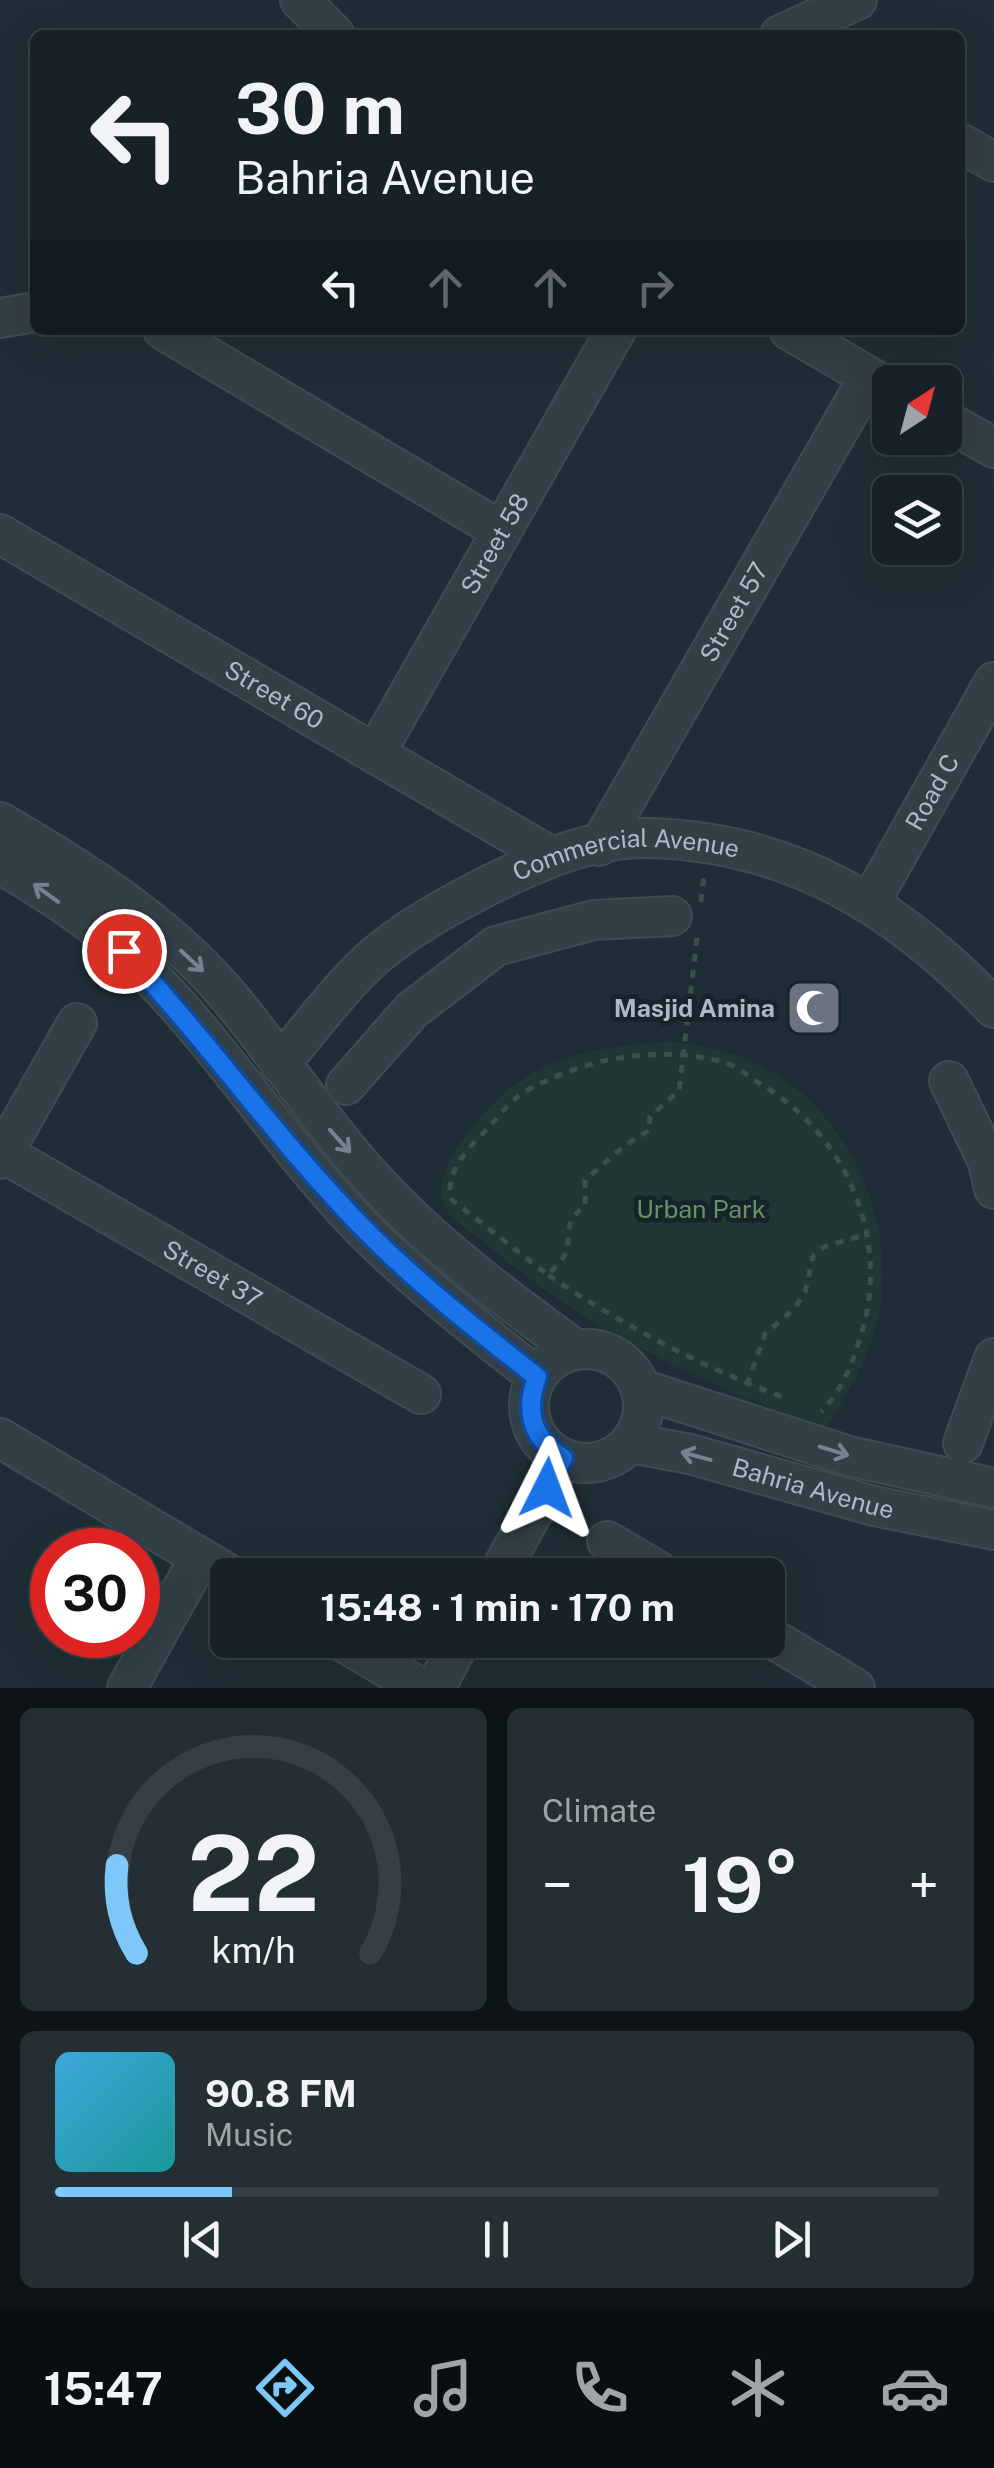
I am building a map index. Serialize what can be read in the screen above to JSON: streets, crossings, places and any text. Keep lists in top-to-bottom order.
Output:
{
  "streets": {
    "street": [
      "Street 58",
      "Street 57",
      "Street 60",
      "Road C",
      "Commercial Avenue",
      "Street 37",
      "Bahria Avenue"
    ]
  },
  "crossings": [
    ["Street 58", "Street 60"],
    ["Street 57", "Commercial Avenue"],
    ["Street 60", "Commercial Avenue"],
    ["Road C", "Commercial Avenue"]
  ],
  "parks": ["Urban Park"],
  "places": {
    "mosque": ["Masjid Amina"]
  },
  "north": "top right",
  "page": {
    "turn": ["30 m", "Bahria Avenue"],
    "limit": "30",
    "trip": "15:48 · 1 min · 170 m",
    "tile": "Climate",
    "heat": ["−", "19°", "+"],
    "song": ["90.8 FM", "Music"],
    "tabs": "15:47",
    "gauge": ["22", "km/h"]
  }
}
